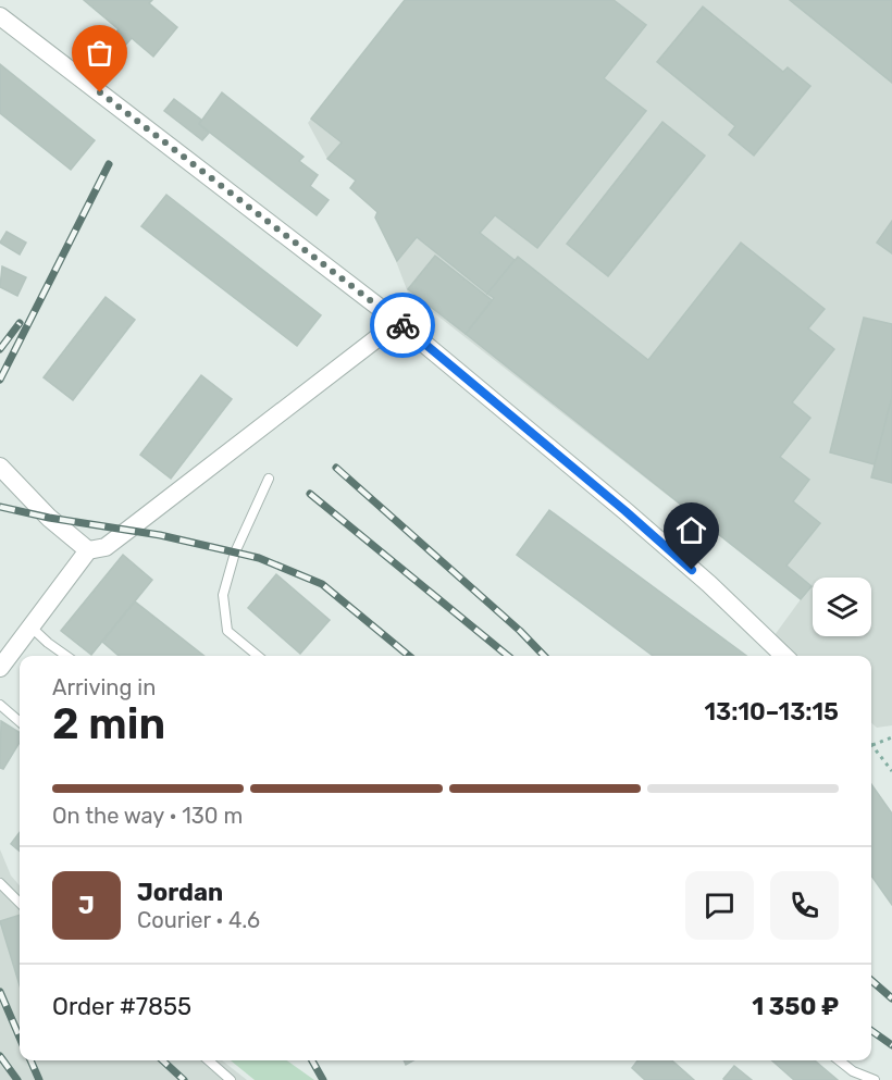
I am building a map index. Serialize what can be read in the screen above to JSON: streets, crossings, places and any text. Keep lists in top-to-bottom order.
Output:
{
  "page": {
    "heading": ["2 min", "Arriving in", "13:10–13:15"],
    "panel": [
      "Jordan",
      "Courier · 4.6",
      "Order #7855",
      "1 350 ₽"
    ],
    "bar": "On the way · 130 m",
    "round": "J"
  }
}
